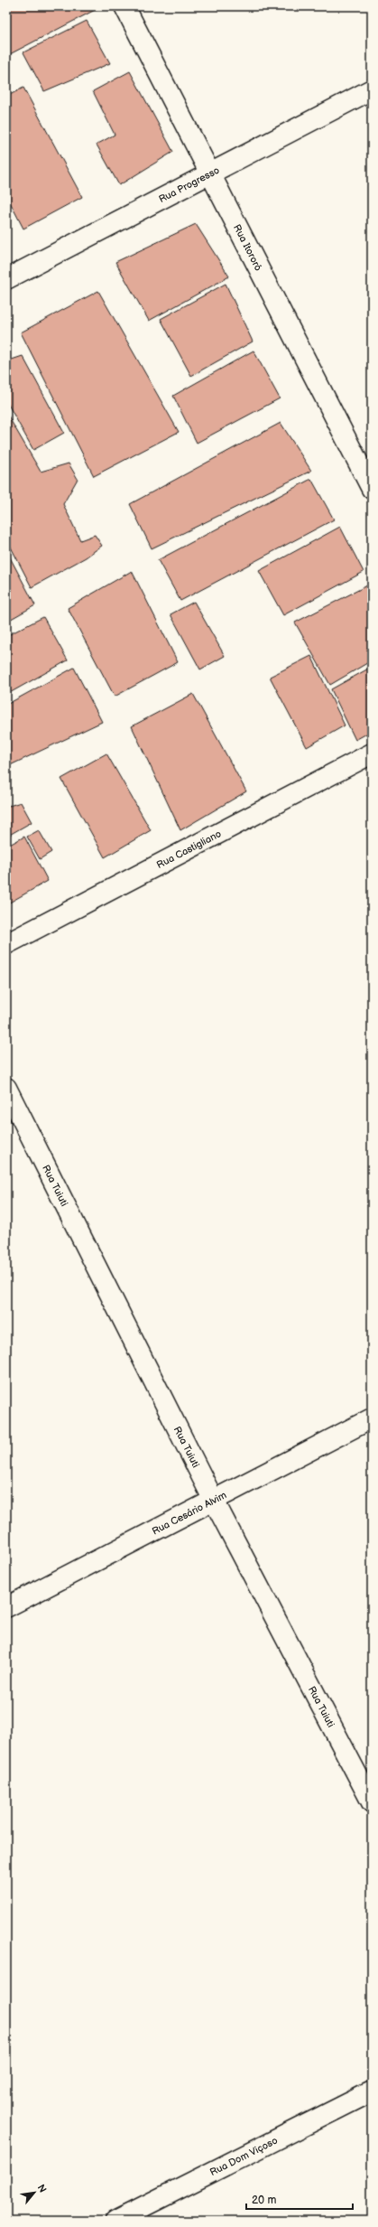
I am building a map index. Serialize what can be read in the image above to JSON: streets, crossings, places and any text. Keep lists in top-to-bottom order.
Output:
{
  "streets": {
    "street": [
      "Rua Progresso",
      "Rua Itororó",
      "Rua Castigliano",
      "Rua Tuiuti",
      "Rua Cesário Alvim",
      "Rua Dom Viçoso"
    ]
  },
  "crossings": [
    ["Rua Progresso", "Rua Itororó"],
    ["Rua Tuiuti", "Rua Cesário Alvim"]
  ],
  "scale_bar": "20 m",
  "north": "top right"
}
